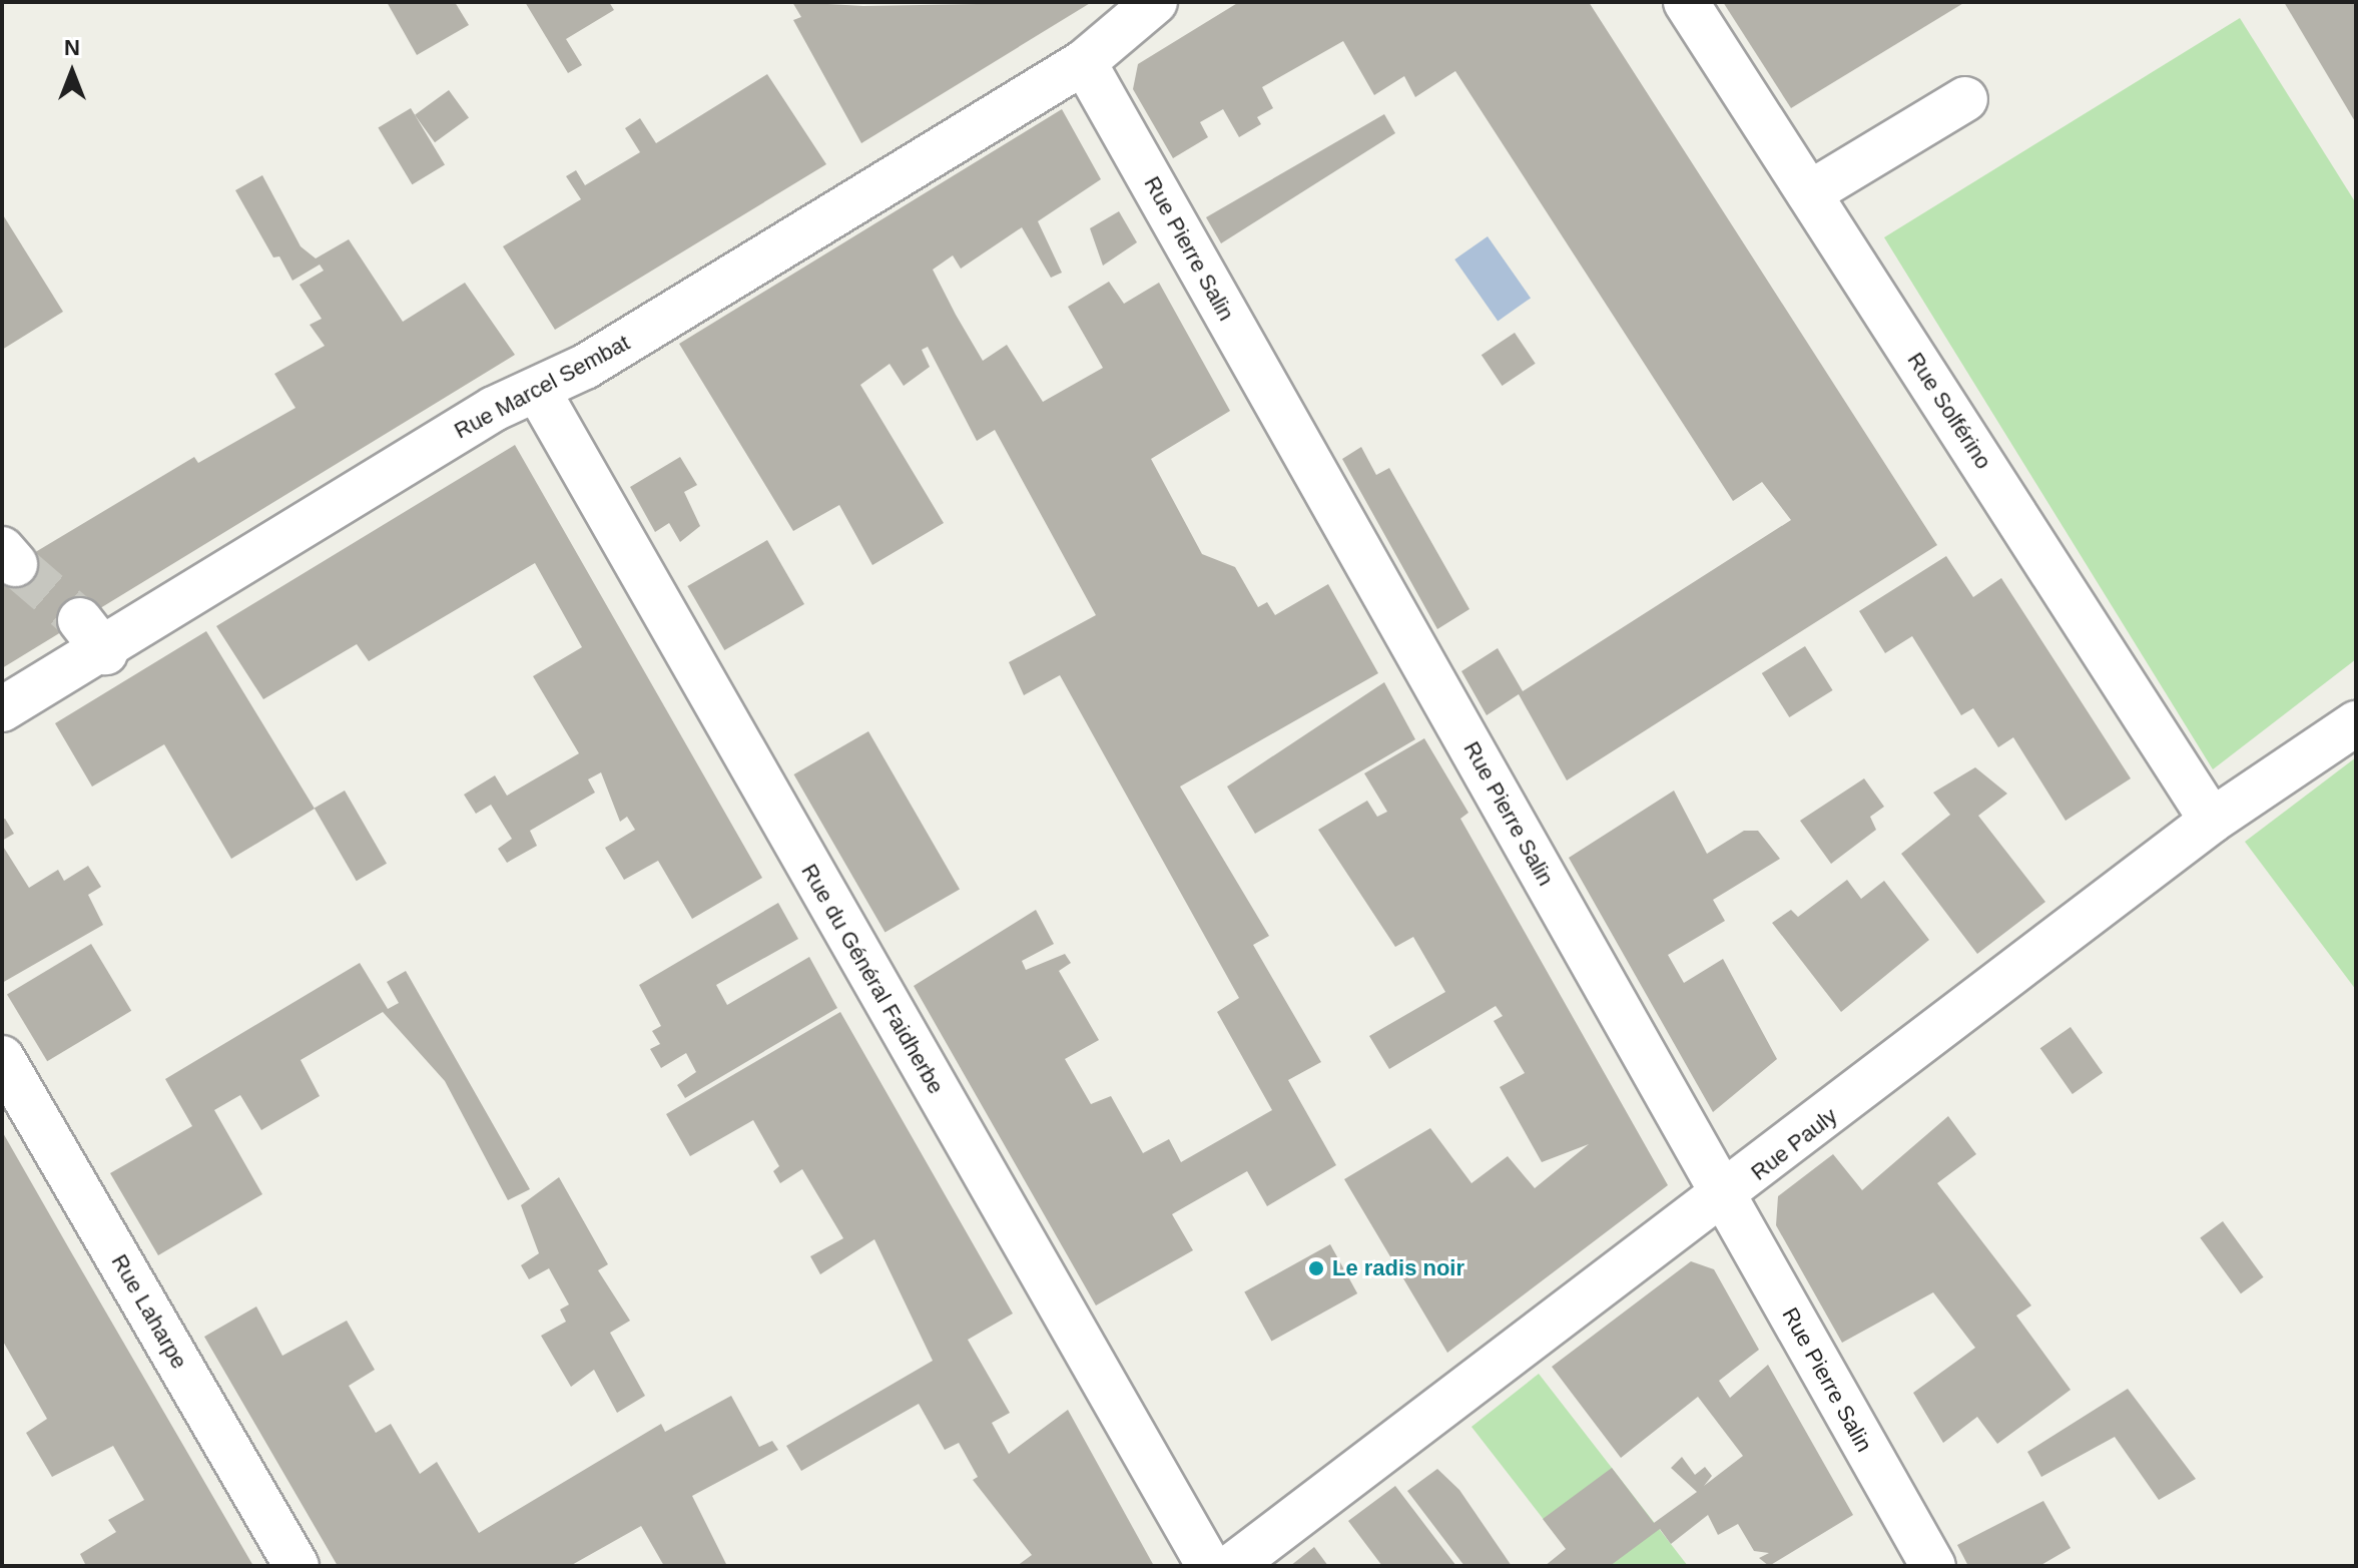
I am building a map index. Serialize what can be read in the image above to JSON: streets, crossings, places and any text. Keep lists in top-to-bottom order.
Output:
{
  "streets": {
    "street": [
      "Rue Pierre Salin",
      "Rue Marcel Sembat",
      "Rue Solférino",
      "Rue du Général Faidherbe",
      "Rue Pauly",
      "Rue Laharpe"
    ]
  },
  "crossings": [
    ["Rue Pierre Salin", "Rue Marcel Sembat"],
    ["Rue Pierre Salin", "Rue Pauly"],
    ["Rue Marcel Sembat", "Rue du Général Faidherbe"],
    ["Rue Solférino", "Rue Pauly"]
  ],
  "places": ["Le radis noir"],
  "north": "top"
}
